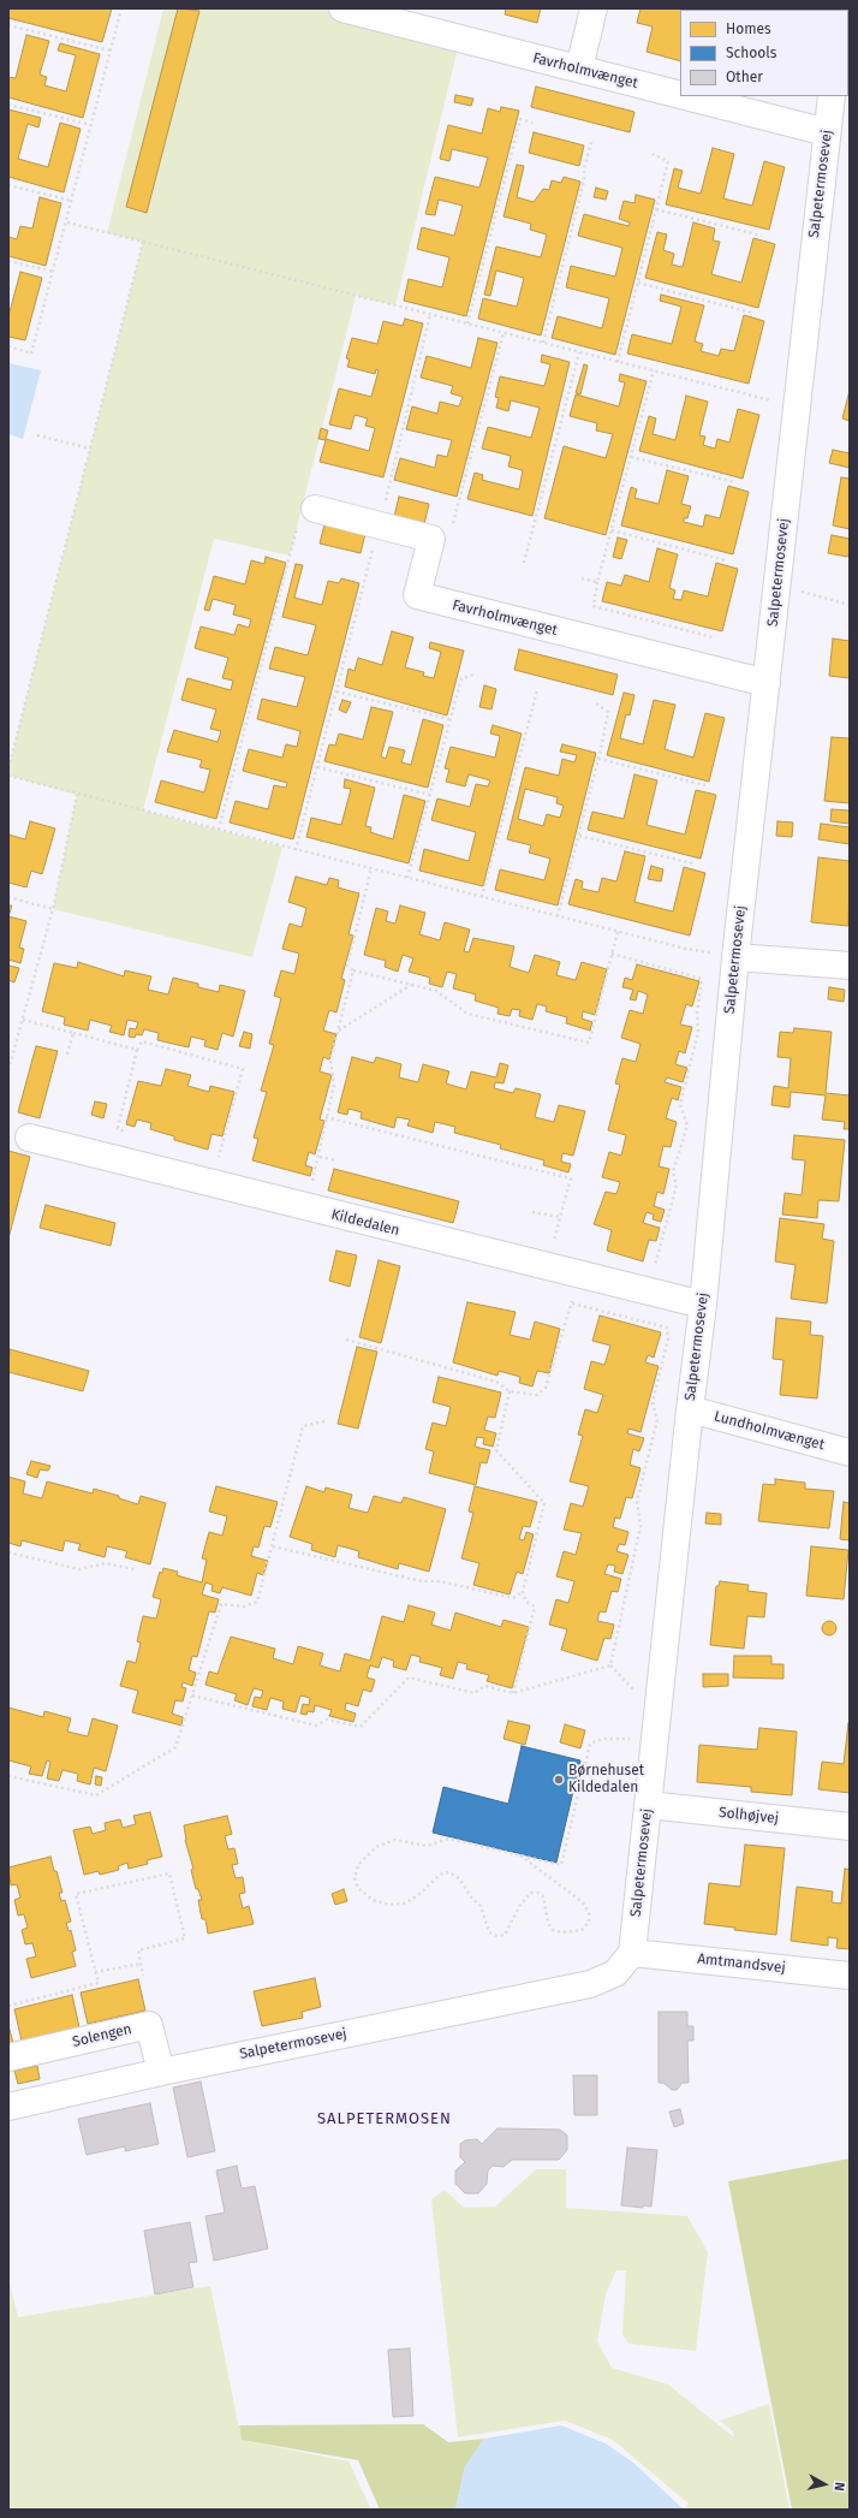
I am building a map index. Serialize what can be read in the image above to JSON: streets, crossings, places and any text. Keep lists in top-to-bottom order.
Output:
{
  "streets": {
    "street": [
      "Favrholmvænget",
      "Salpetermosevej",
      "Kildedalen",
      "Lundholmvænget",
      "Solhøjvej",
      "Amtmandsvej",
      "Solengen"
    ]
  },
  "crossings": [
    ["Favrholmvænget", "Salpetermosevej"],
    ["Salpetermosevej", "Kildedalen"],
    ["Salpetermosevej", "Lundholmvænget"],
    ["Salpetermosevej", "Solhøjvej"],
    ["Salpetermosevej", "Amtmandsvej"],
    ["Salpetermosevej", "Solengen"]
  ],
  "districts": ["SALPETERMOSEN"],
  "places": ["Børnehuset Kildedalen"],
  "legend": ["Homes", "Schools", "Other"],
  "north": "right"
}
